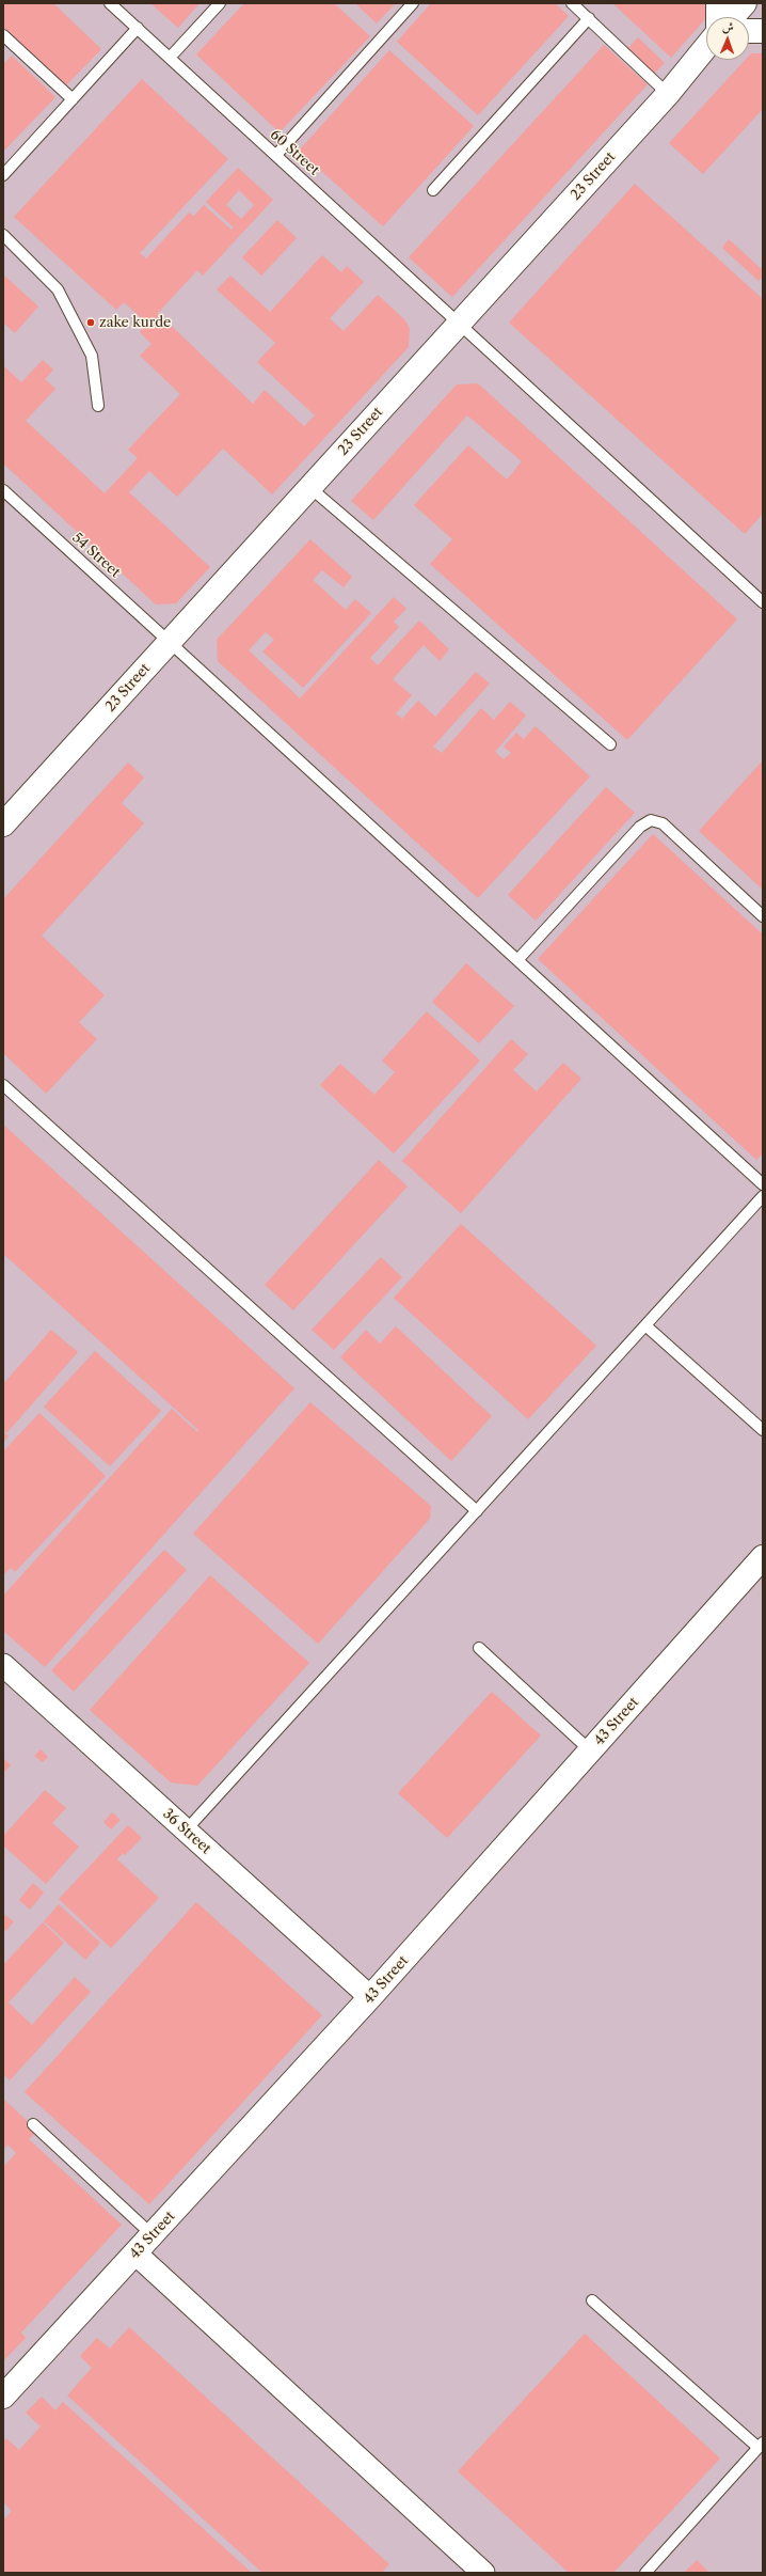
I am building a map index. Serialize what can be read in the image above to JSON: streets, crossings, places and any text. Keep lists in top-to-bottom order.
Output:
{
  "streets": {
    "street": ["23 Street", "43 Street", "36 Street"],
    "lane": ["60 Street", "54 Street"]
  },
  "crossings": [
    ["60 Street", "23 Street"],
    ["23 Street", "54 Street"],
    ["43 Street", "36 Street"]
  ],
  "places": ["zake kurde"],
  "north": "top"
}
